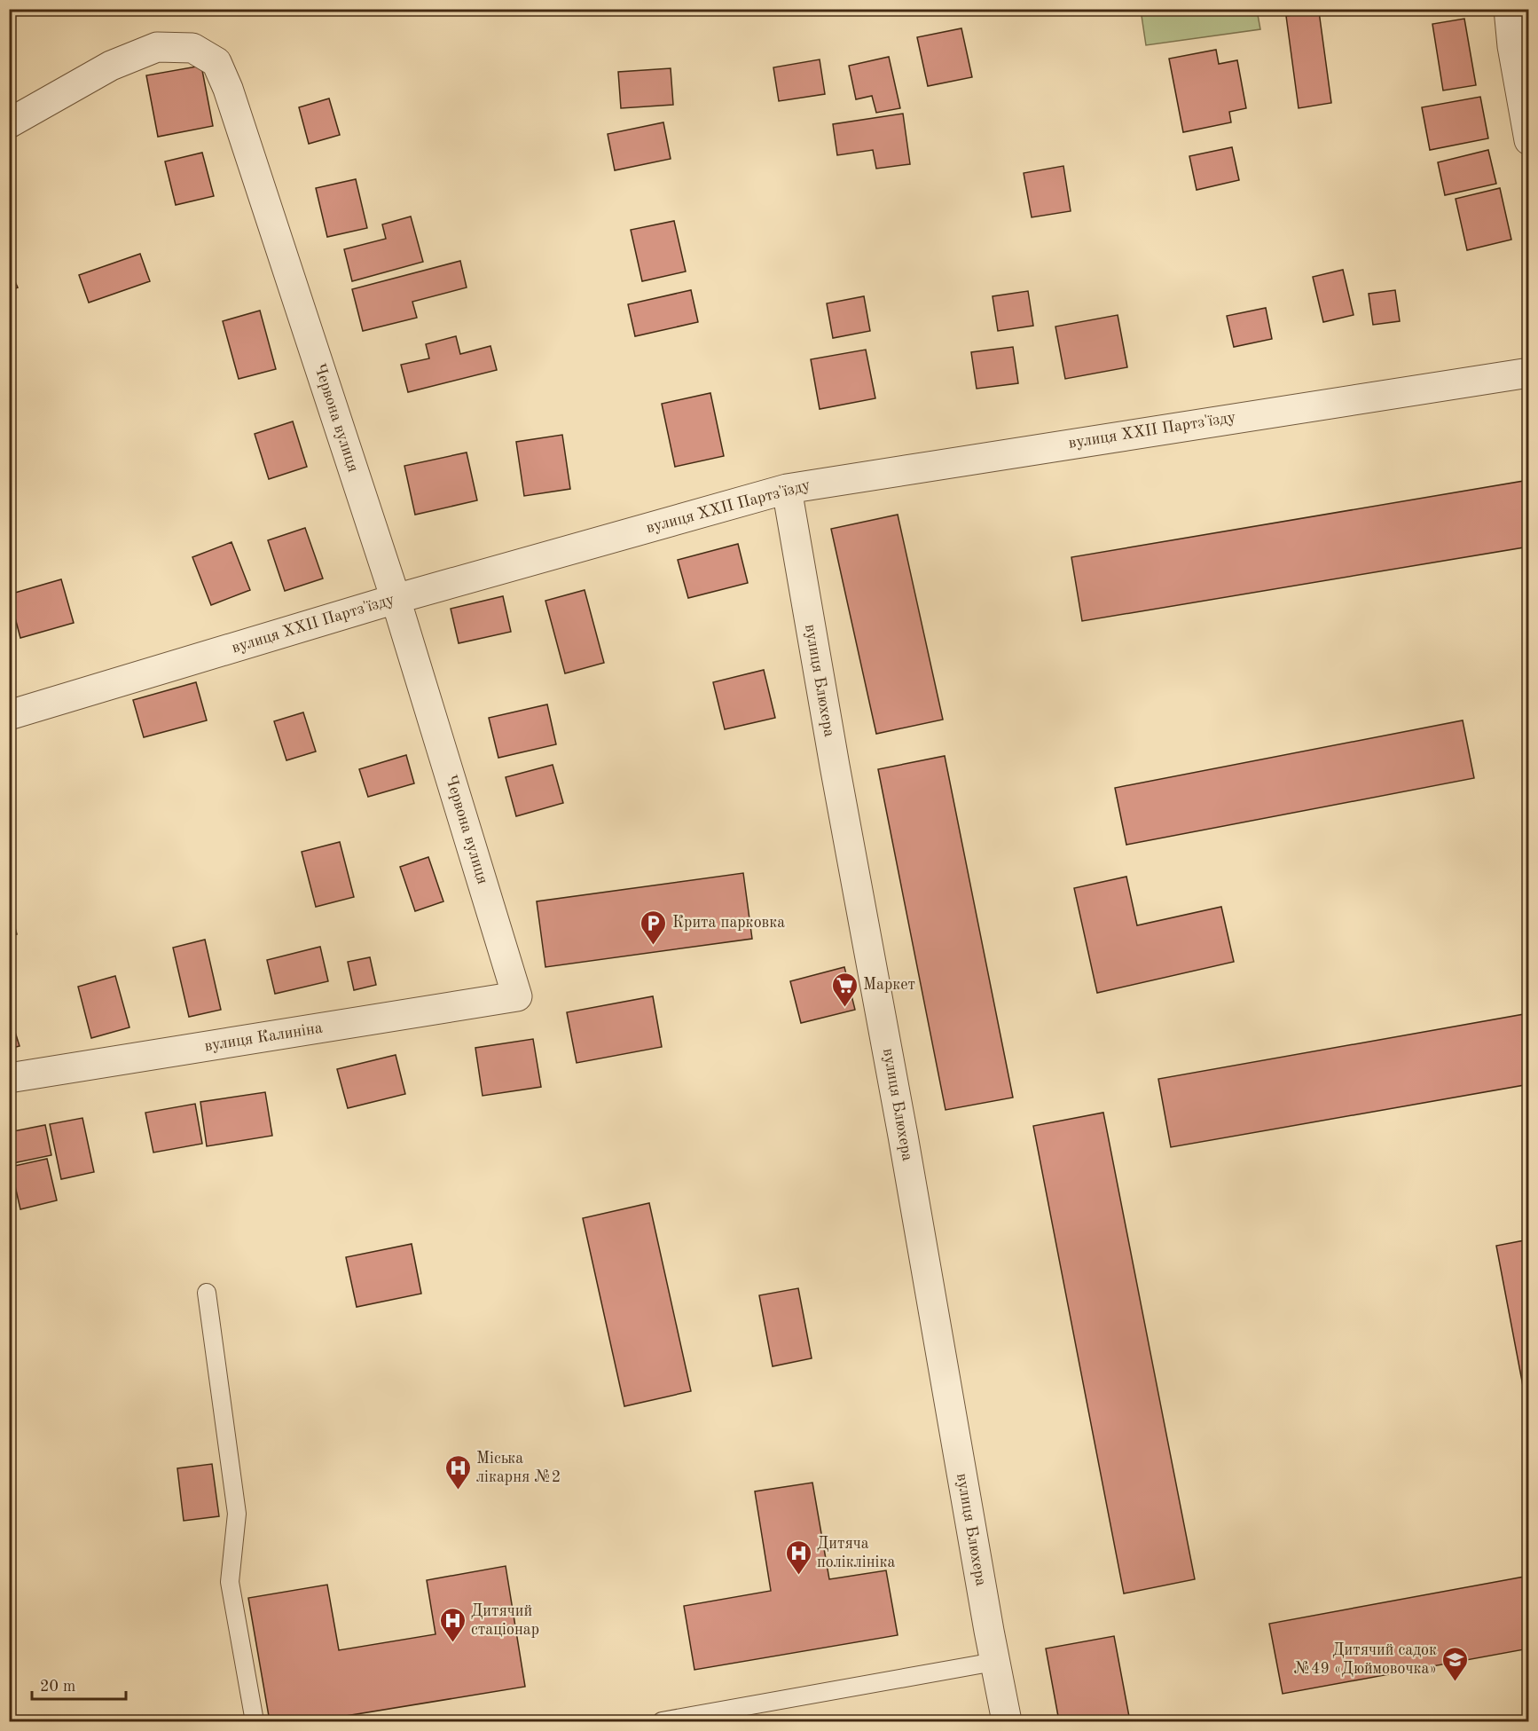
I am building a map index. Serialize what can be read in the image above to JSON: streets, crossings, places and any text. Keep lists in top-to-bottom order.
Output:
{
  "streets": {
    "street": [
      "Червона вулиця",
      "вулиця XXII Партз'їзду",
      "вулиця Блюхера",
      "вулиця Калиніна"
    ]
  },
  "crossings": [
    ["Червона вулиця", "вулиця XXII Партз'їзду"],
    ["Червона вулиця", "вулиця Калиніна"],
    ["вулиця XXII Партз'їзду", "вулиця Блюхера"]
  ],
  "places": {
    "parking": ["Крита парковка"],
    "supermarket": ["Маркет"],
    "hospital": ["Міська лікарня №2", "Дитяча поліклініка", "Дитячий стаціонар"],
    "school or university": ["Дитячий садок №49 «Дюймовочка»"]
  },
  "scale_bar": "20 m"
}
